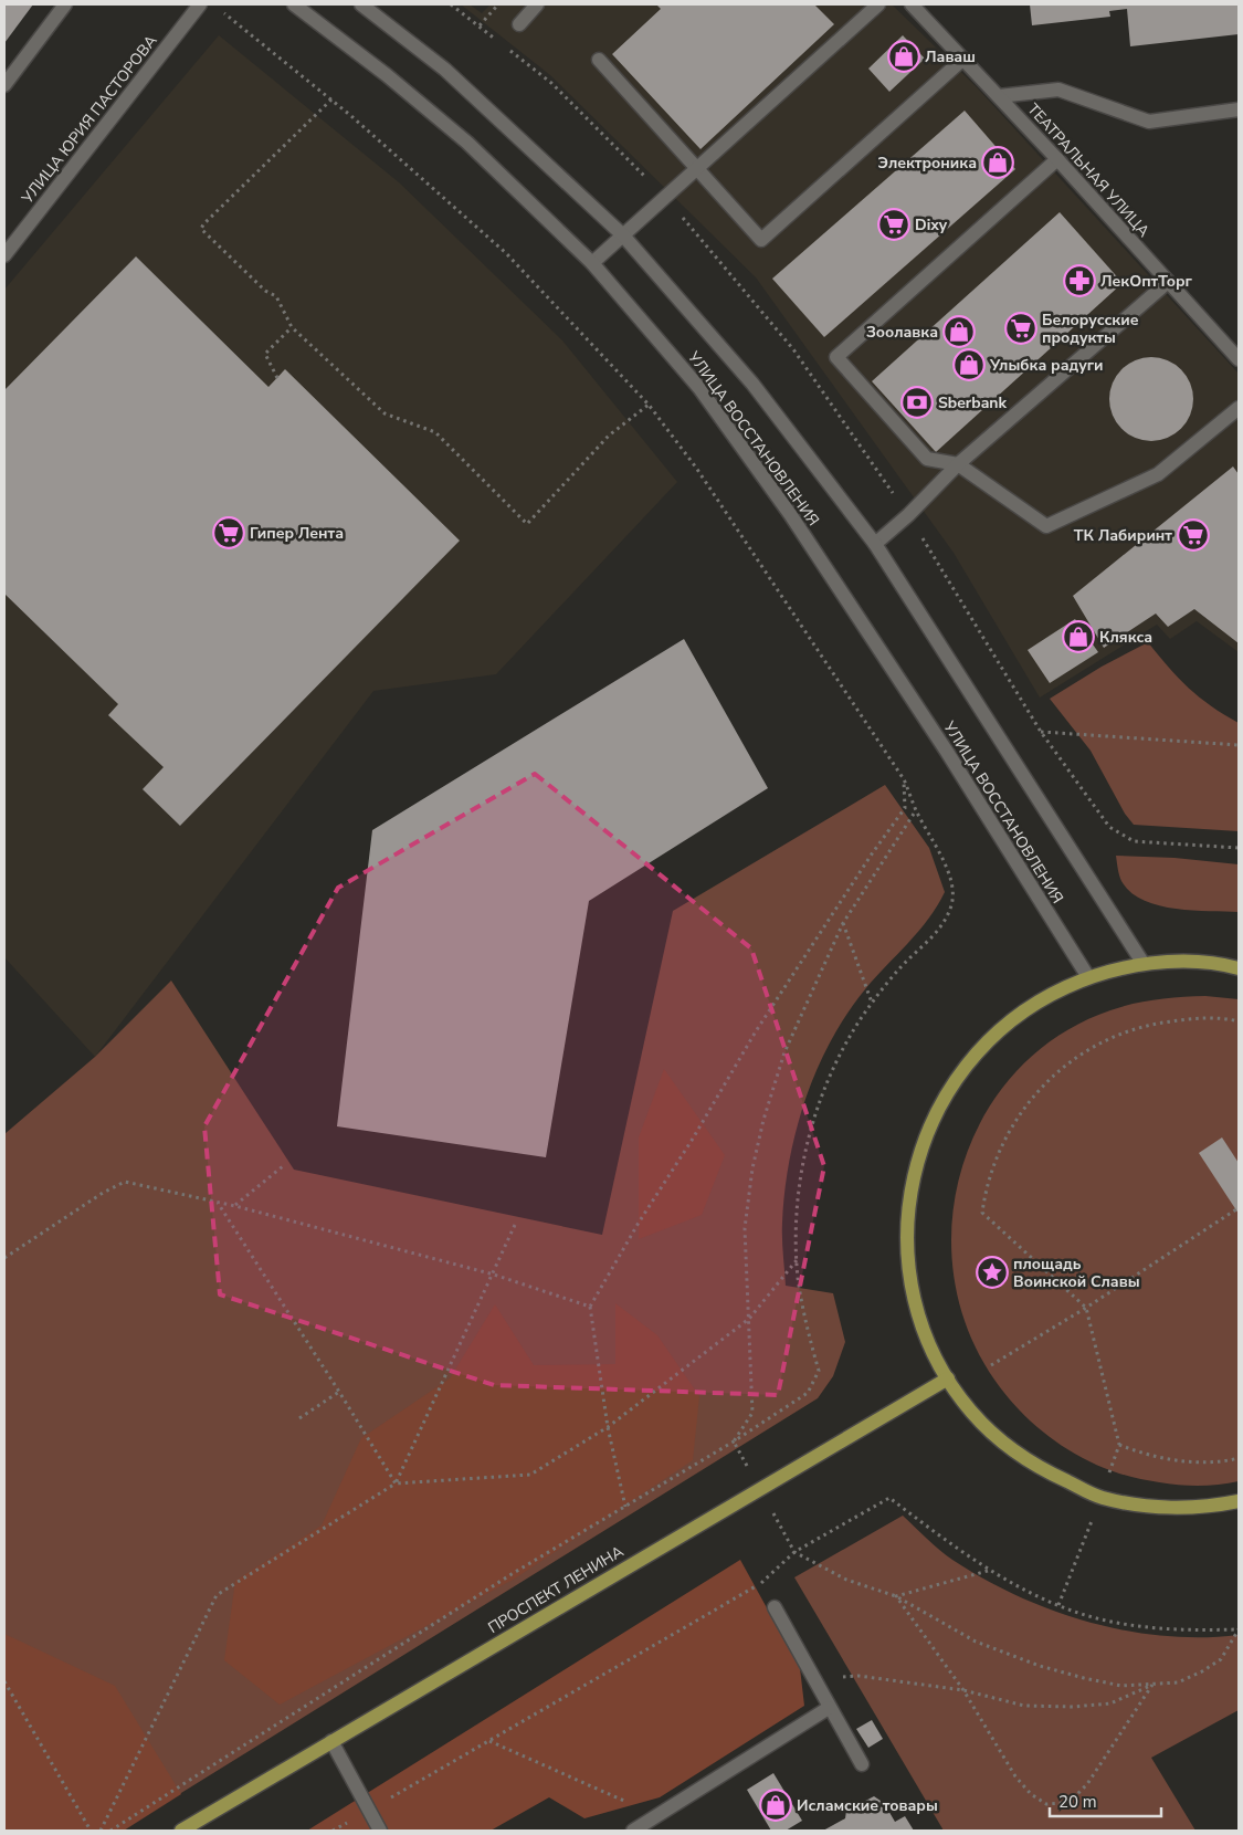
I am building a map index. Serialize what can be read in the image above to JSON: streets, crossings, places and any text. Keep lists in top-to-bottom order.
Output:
{
  "streets": {
    "main road": ["ПРОСПЕКТ ЛЕНИНА"],
    "street": ["УЛИЦА ЮРИЯ ПАСТОРОВА", "ТЕАТРАЛЬНАЯ УЛИЦА", "УЛИЦА ВОССТАНОВЛЕНИЯ"]
  },
  "places": {
    "shop": [
      "Лаваш",
      "Электроника",
      "Зоолавка",
      "Улыбка радуги",
      "Клякса",
      "Исламские товары"
    ],
    "supermarket": [
      "Dixy",
      "Белорусские продукты",
      "Гипер Лента",
      "ТК Лабиринт"
    ],
    "pharmacy": ["ЛекОптТорг"],
    "bank": ["Sberbank"],
    "place": ["площадь Воинской Славы"]
  },
  "scale_bar": "20 m"
}
